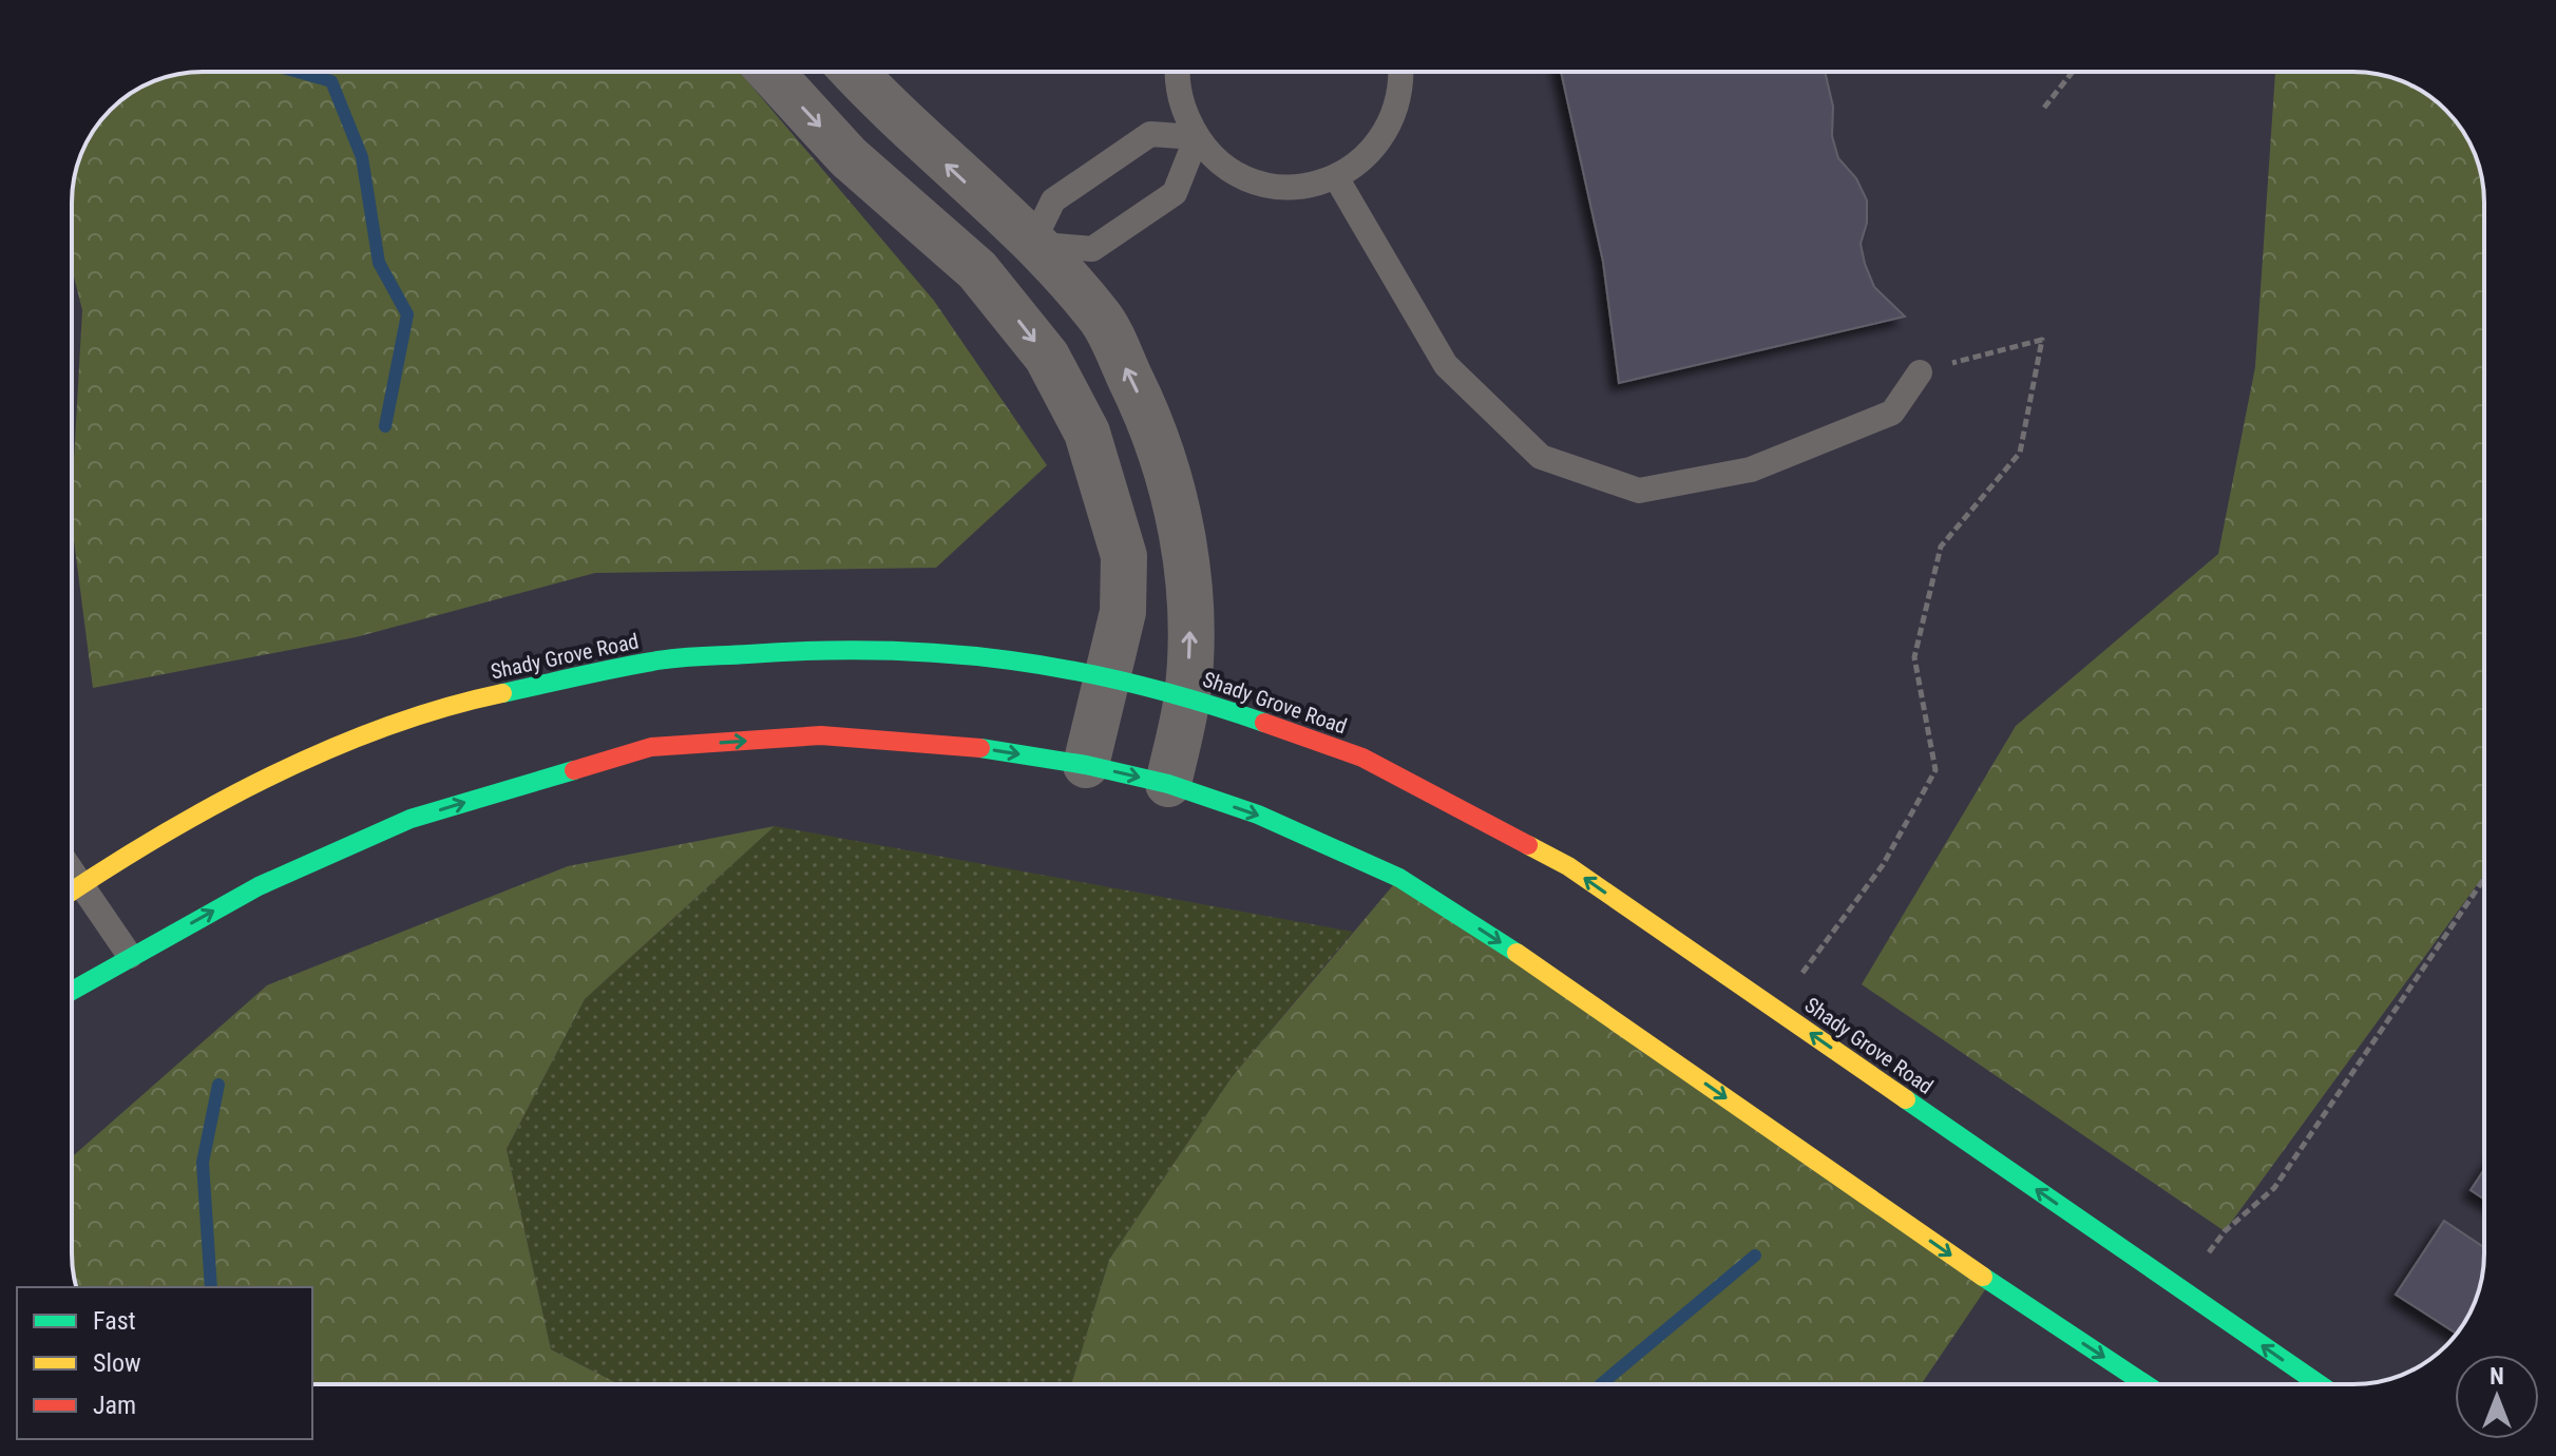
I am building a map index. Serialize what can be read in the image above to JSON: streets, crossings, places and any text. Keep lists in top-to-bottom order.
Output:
{
  "streets": {
    "main road": ["Shady Grove Road"]
  },
  "legend": ["Fast", "Slow", "Jam"],
  "north": "top"
}
